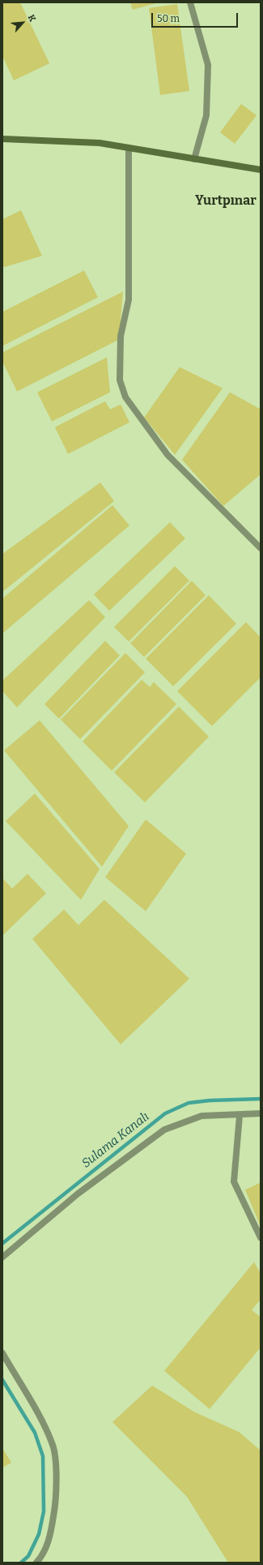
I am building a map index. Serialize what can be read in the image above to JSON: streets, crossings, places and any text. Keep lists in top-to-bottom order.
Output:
{
  "districts": ["Yurtpınar"],
  "water": ["Sulama Kanalı"],
  "scale_bar": "50 m",
  "north": "top right"
}
